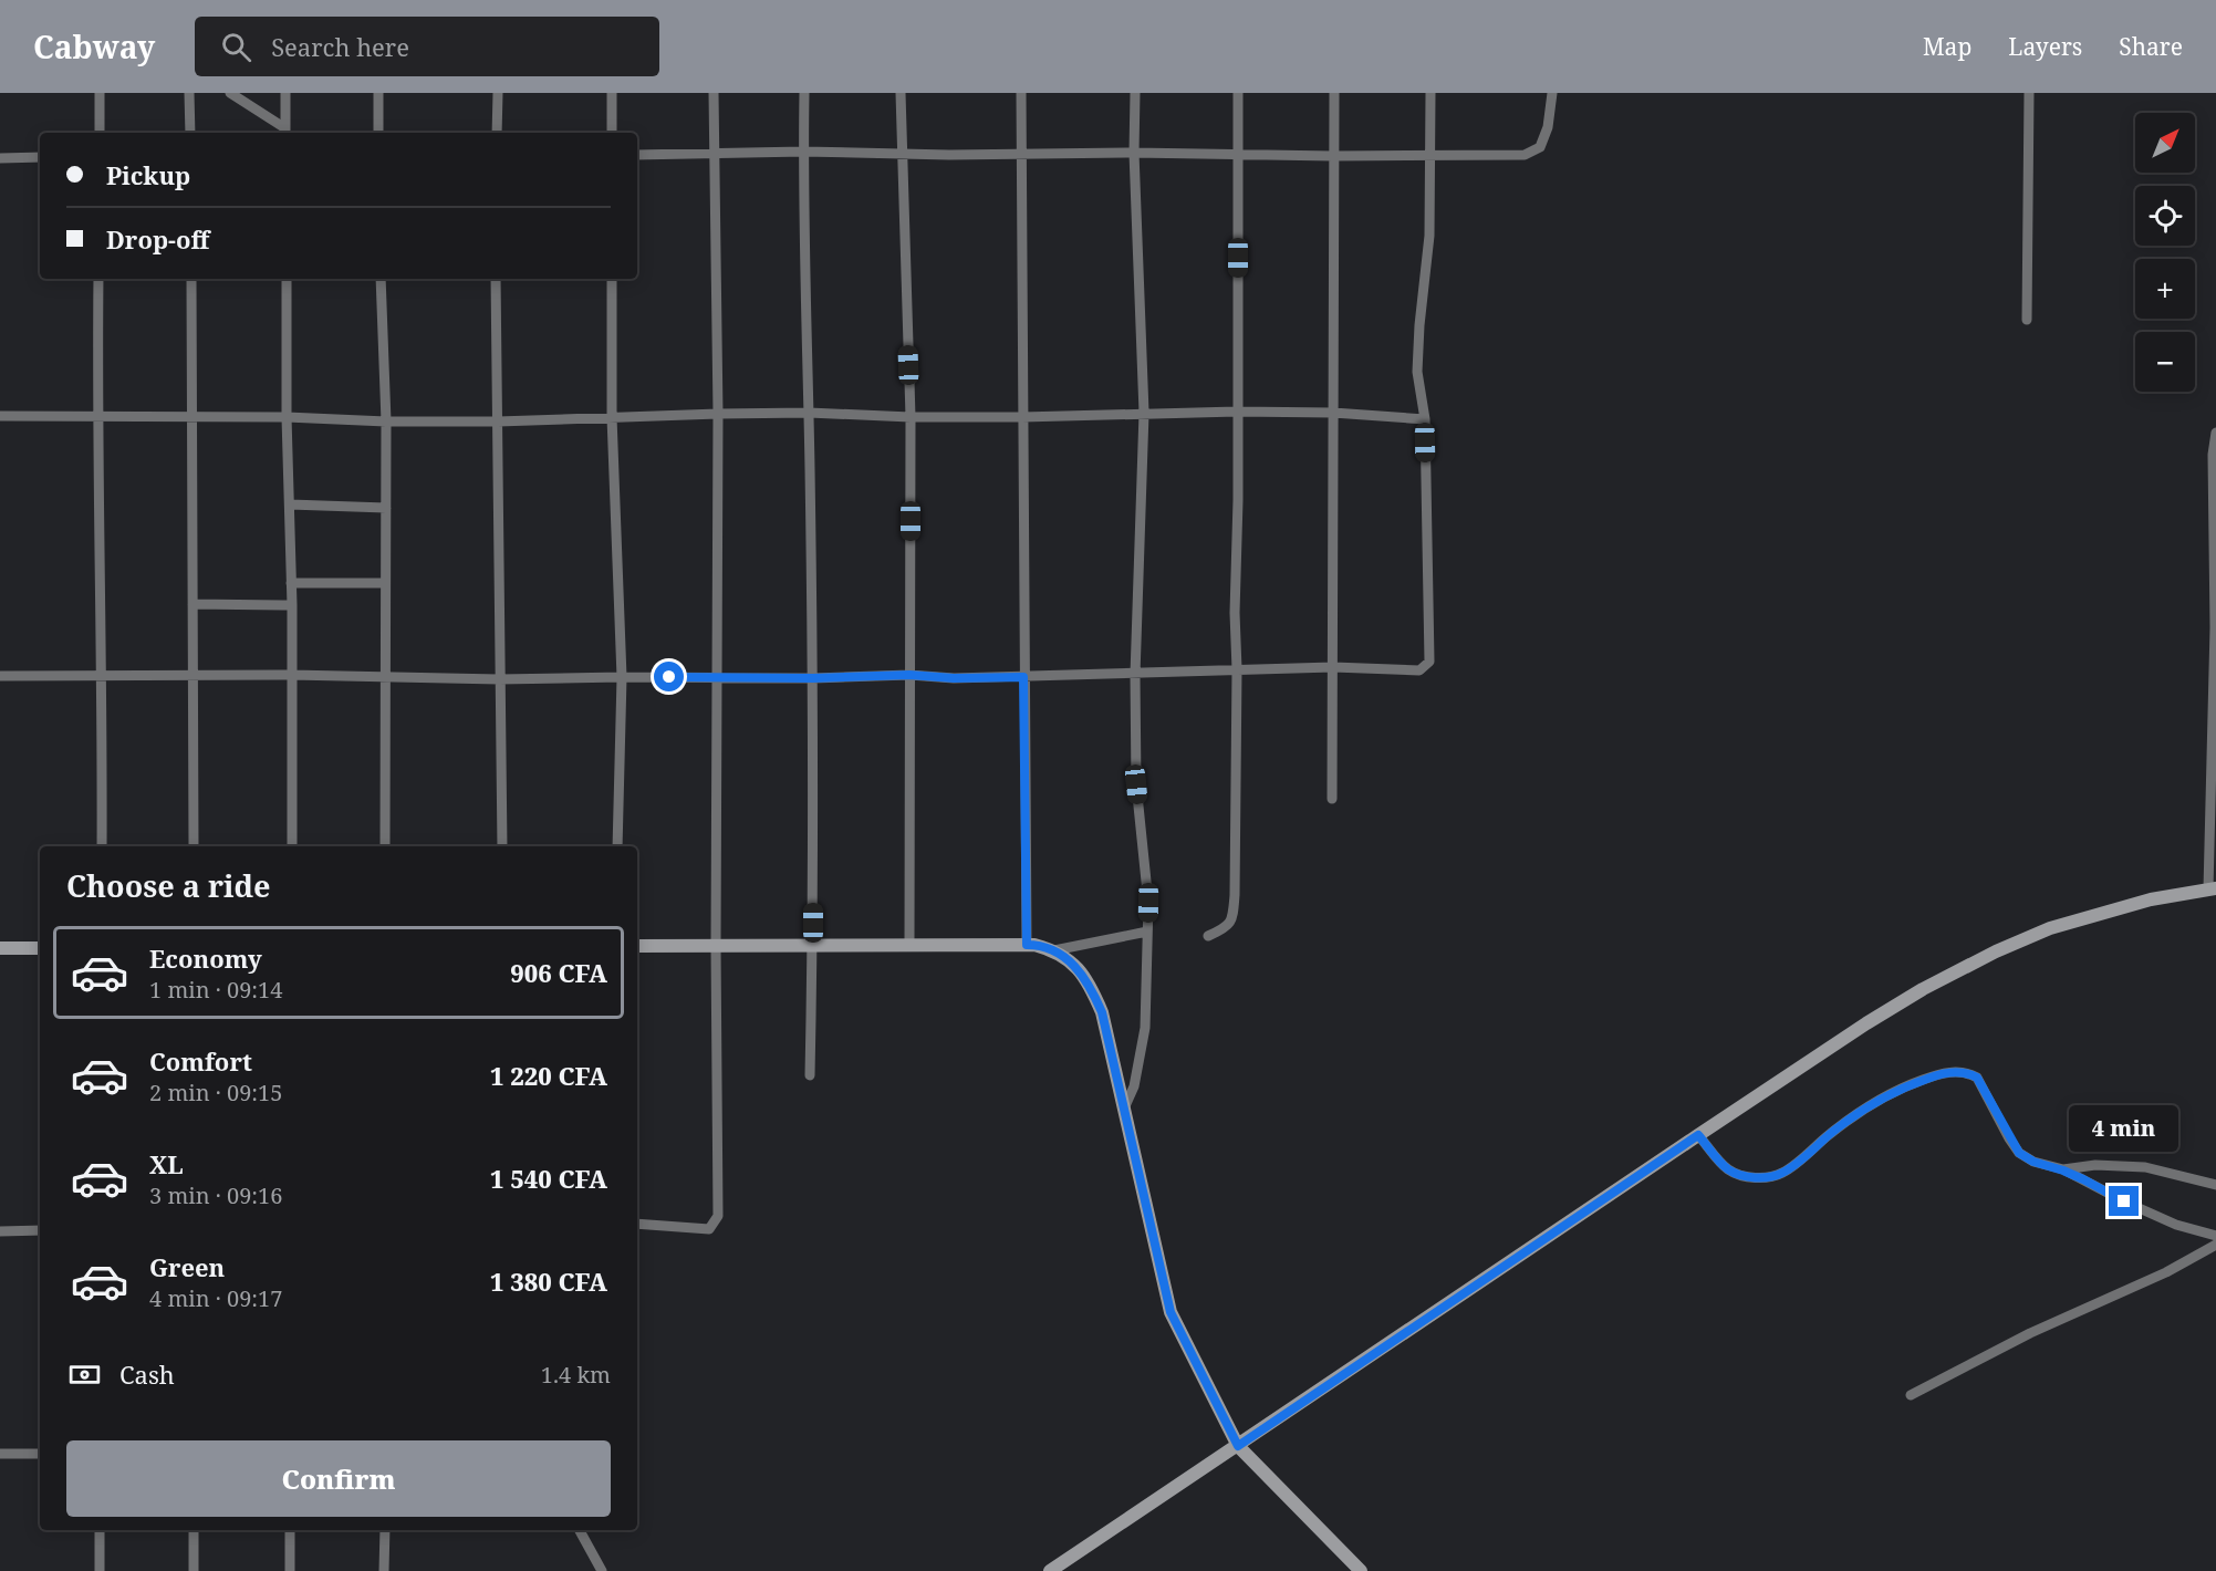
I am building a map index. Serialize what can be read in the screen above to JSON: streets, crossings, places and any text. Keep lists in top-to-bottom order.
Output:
{
  "north": "top right",
  "page": {
    "header": "Cabway",
    "search": "Search here",
    "nav": ["Map", "Layers", "Share"],
    "map_buttons": ["+", "−"],
    "banner": ["Pickup", "Drop-off"],
    "heading": "Choose a ride",
    "list": [
      {
        "name": "Economy",
        "note": "1 min · 09:14",
        "value": "906 CFA"
      },
      {
        "name": "Comfort",
        "note": "2 min · 09:15",
        "value": "1 220 CFA"
      },
      {
        "name": "XL",
        "note": "3 min · 09:16",
        "value": "1 540 CFA"
      },
      {
        "name": "Green",
        "note": "4 min · 09:17",
        "value": "1 380 CFA"
      }
    ],
    "bubble": "4 min",
    "pay": ["Cash", "1.4 km"],
    "buttons": "Confirm"
  }
}
